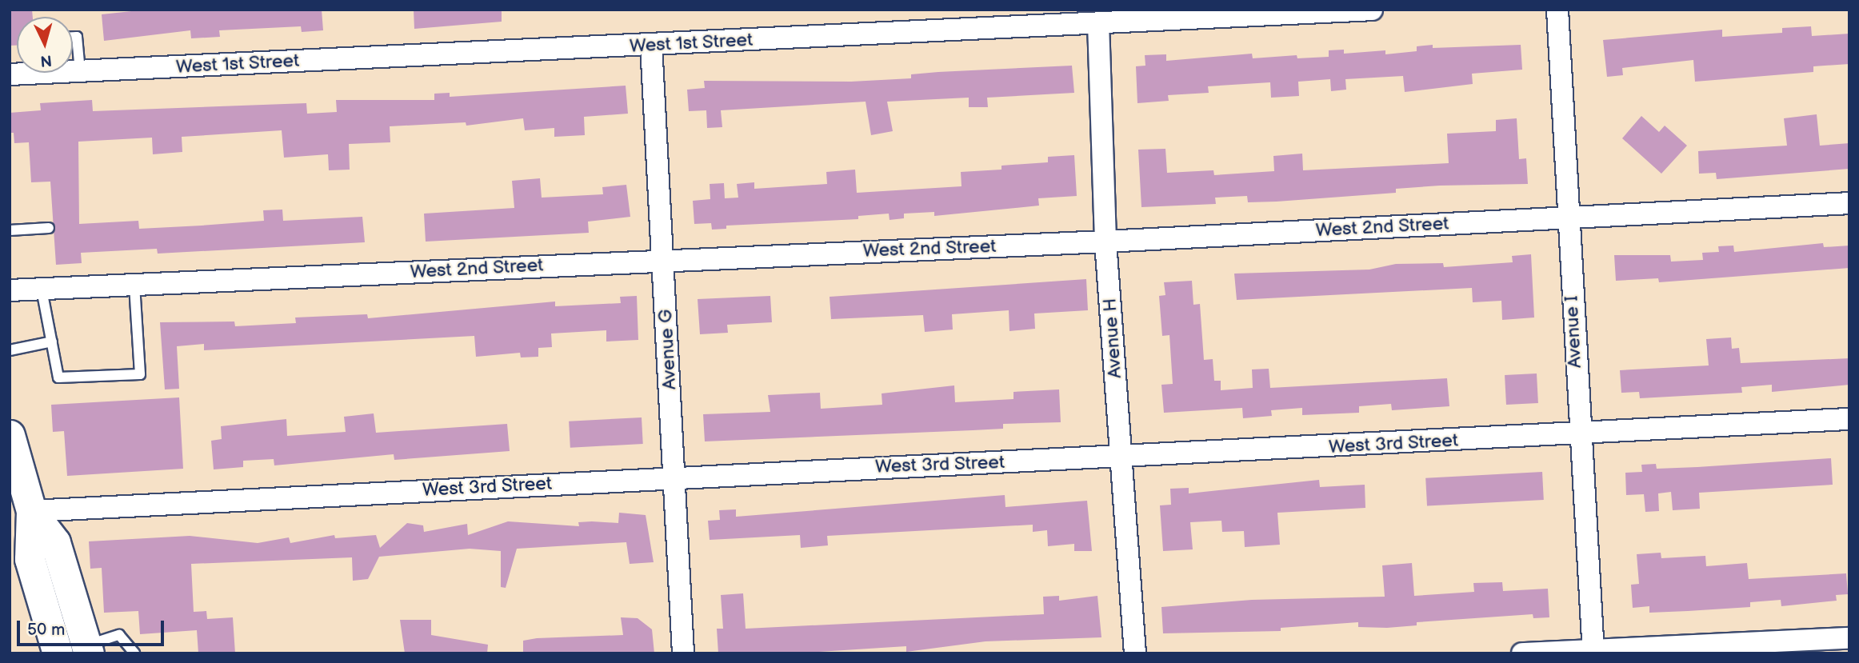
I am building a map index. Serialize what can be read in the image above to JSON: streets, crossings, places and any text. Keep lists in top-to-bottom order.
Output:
{
  "streets": {
    "street": [
      "West 1st Street",
      "West 2nd Street",
      "Avenue I",
      "Avenue H",
      "Avenue G",
      "West 3rd Street"
    ]
  },
  "crossings": [
    ["West 1st Street", "Avenue H"],
    ["West 1st Street", "Avenue G"],
    ["West 2nd Street", "Avenue I"],
    ["West 2nd Street", "Avenue H"],
    ["West 2nd Street", "Avenue G"],
    ["Avenue I", "West 3rd Street"],
    ["Avenue H", "West 3rd Street"],
    ["Avenue G", "West 3rd Street"]
  ],
  "scale_bar": "50 m",
  "north": "bottom"
}
